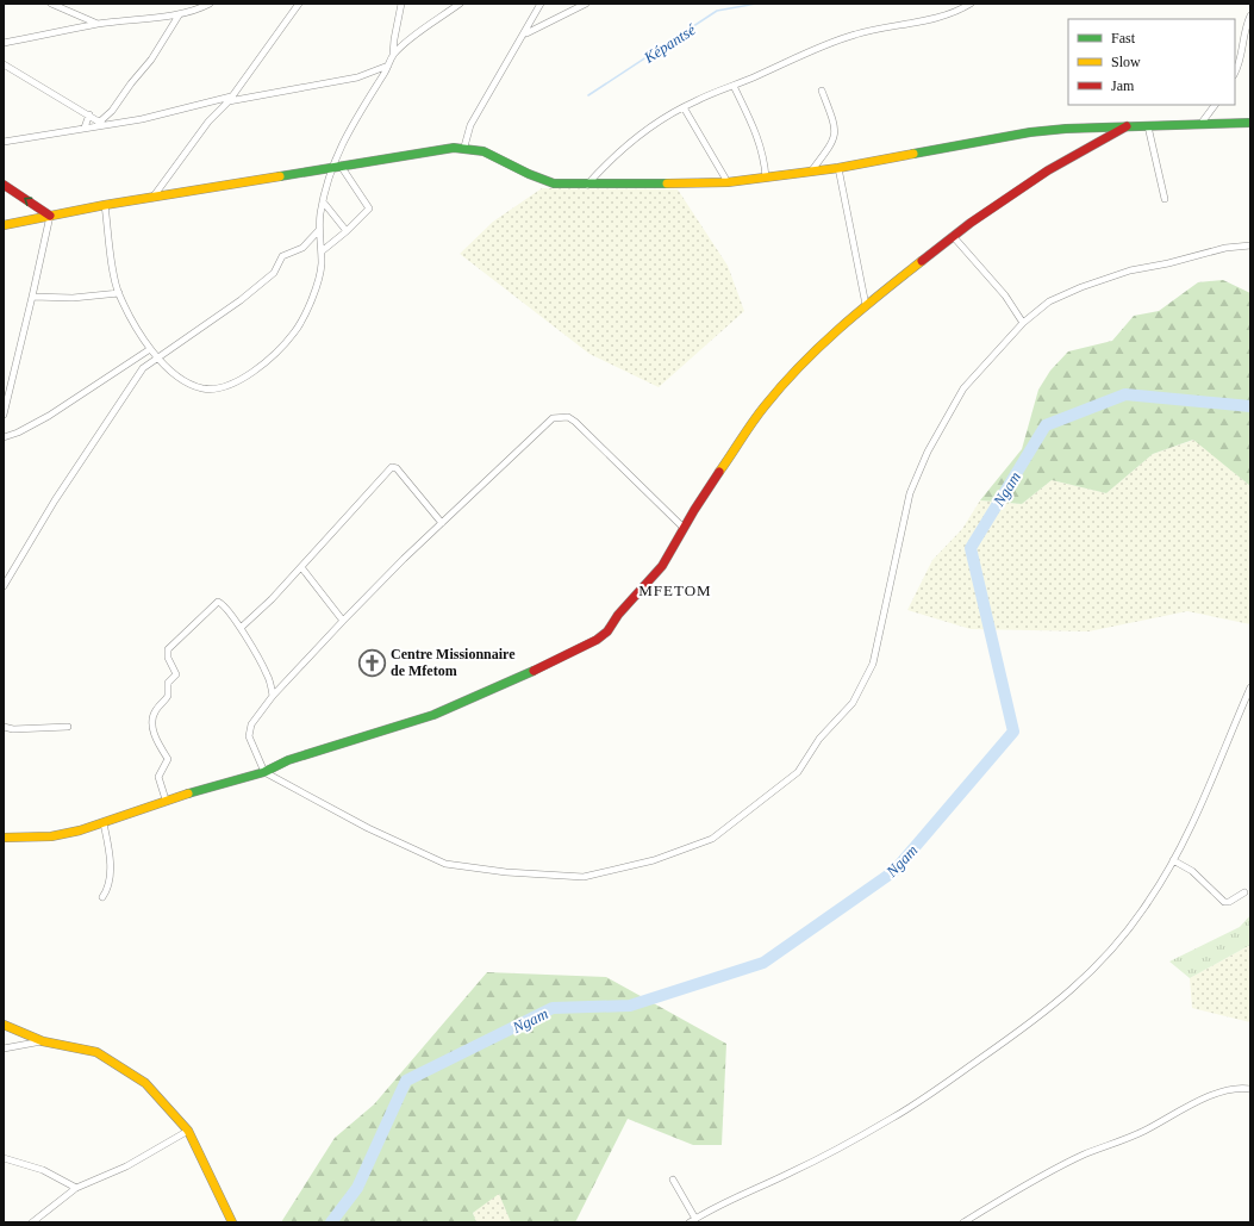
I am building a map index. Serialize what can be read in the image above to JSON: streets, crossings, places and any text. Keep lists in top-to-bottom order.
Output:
{
  "districts": ["MFETOM"],
  "water": ["Képantsé", "Ngam"],
  "places": {
    "church": ["Centre Missionnaire de Mfetom"]
  },
  "legend": ["Fast", "Slow", "Jam"]
}
